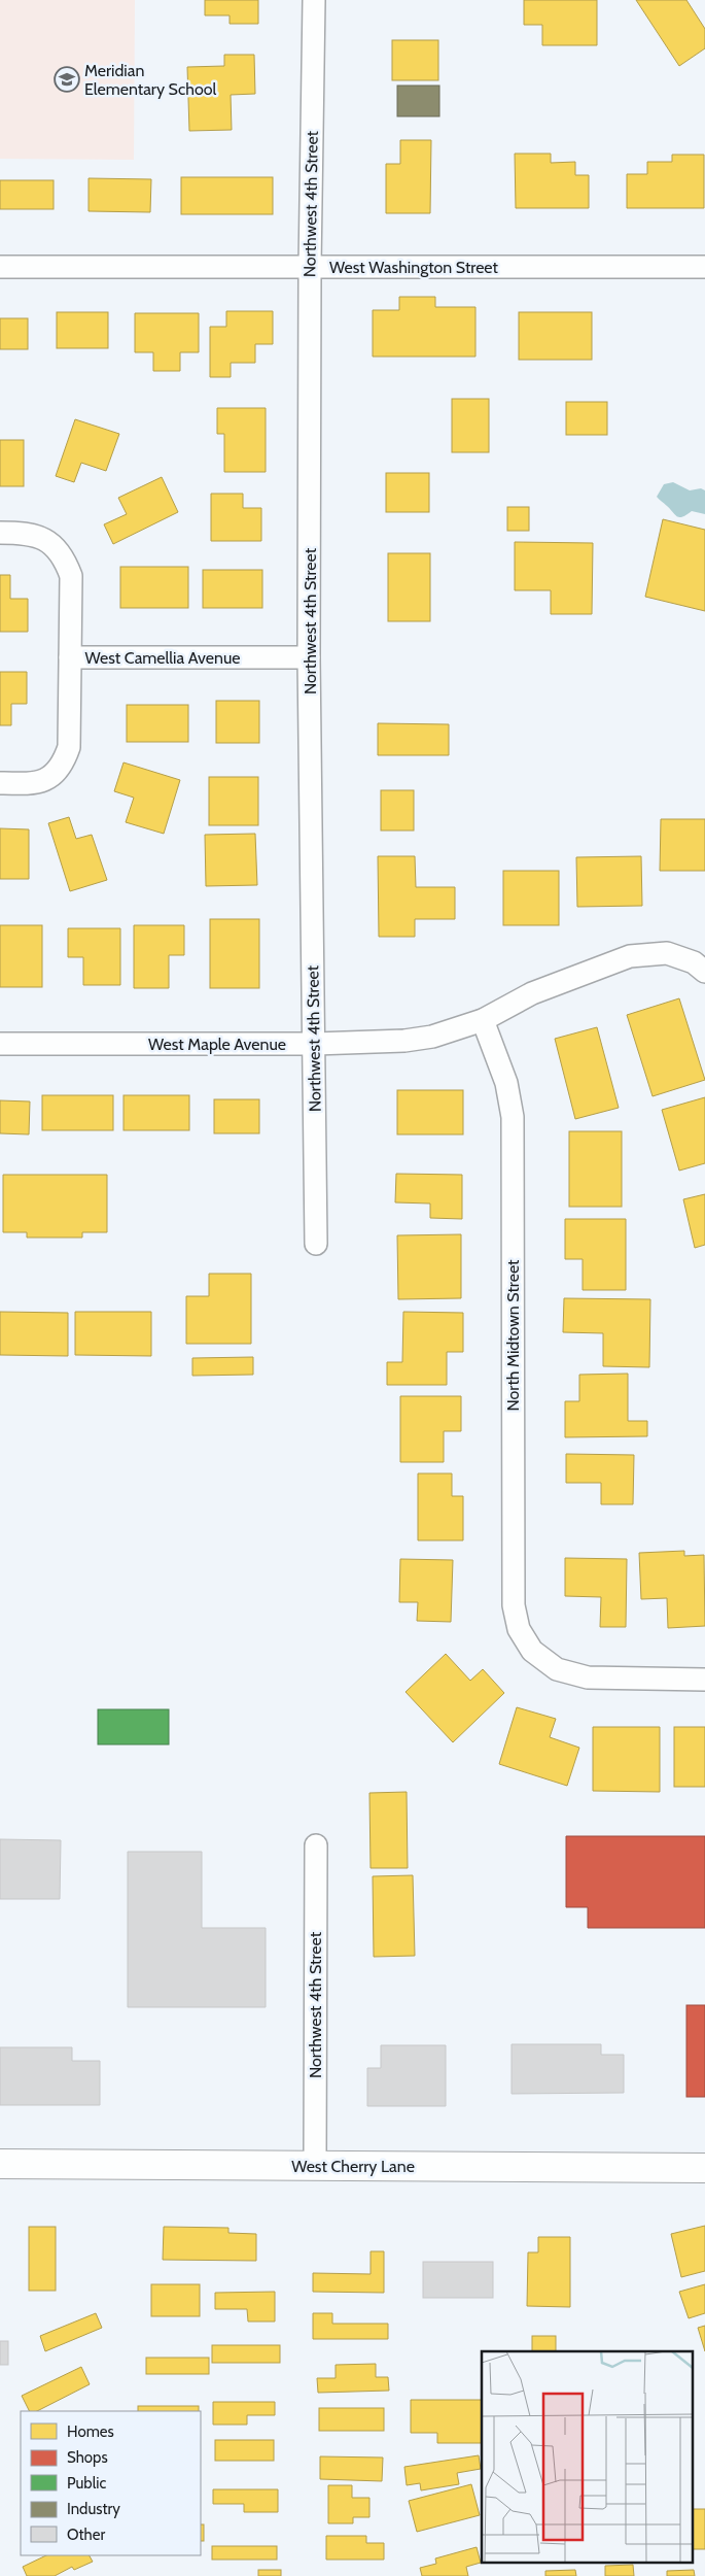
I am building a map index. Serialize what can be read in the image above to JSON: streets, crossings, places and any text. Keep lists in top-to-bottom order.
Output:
{
  "streets": {
    "main road": ["West Cherry Lane"],
    "street": [
      "Northwest 4th Street",
      "West Washington Street",
      "West Camellia Avenue",
      "West Maple Avenue",
      "North Midtown Street"
    ]
  },
  "crossings": [
    ["Northwest 4th Street", "West Washington Street"],
    ["Northwest 4th Street", "West Camellia Avenue"],
    ["Northwest 4th Street", "West Maple Avenue"],
    ["Northwest 4th Street", "West Cherry Lane"],
    ["West Maple Avenue", "North Midtown Street"]
  ],
  "places": {
    "school or university": ["Meridian Elementary School"]
  },
  "legend": [
    "Homes",
    "Shops",
    "Public",
    "Industry",
    "Other"
  ]
}
